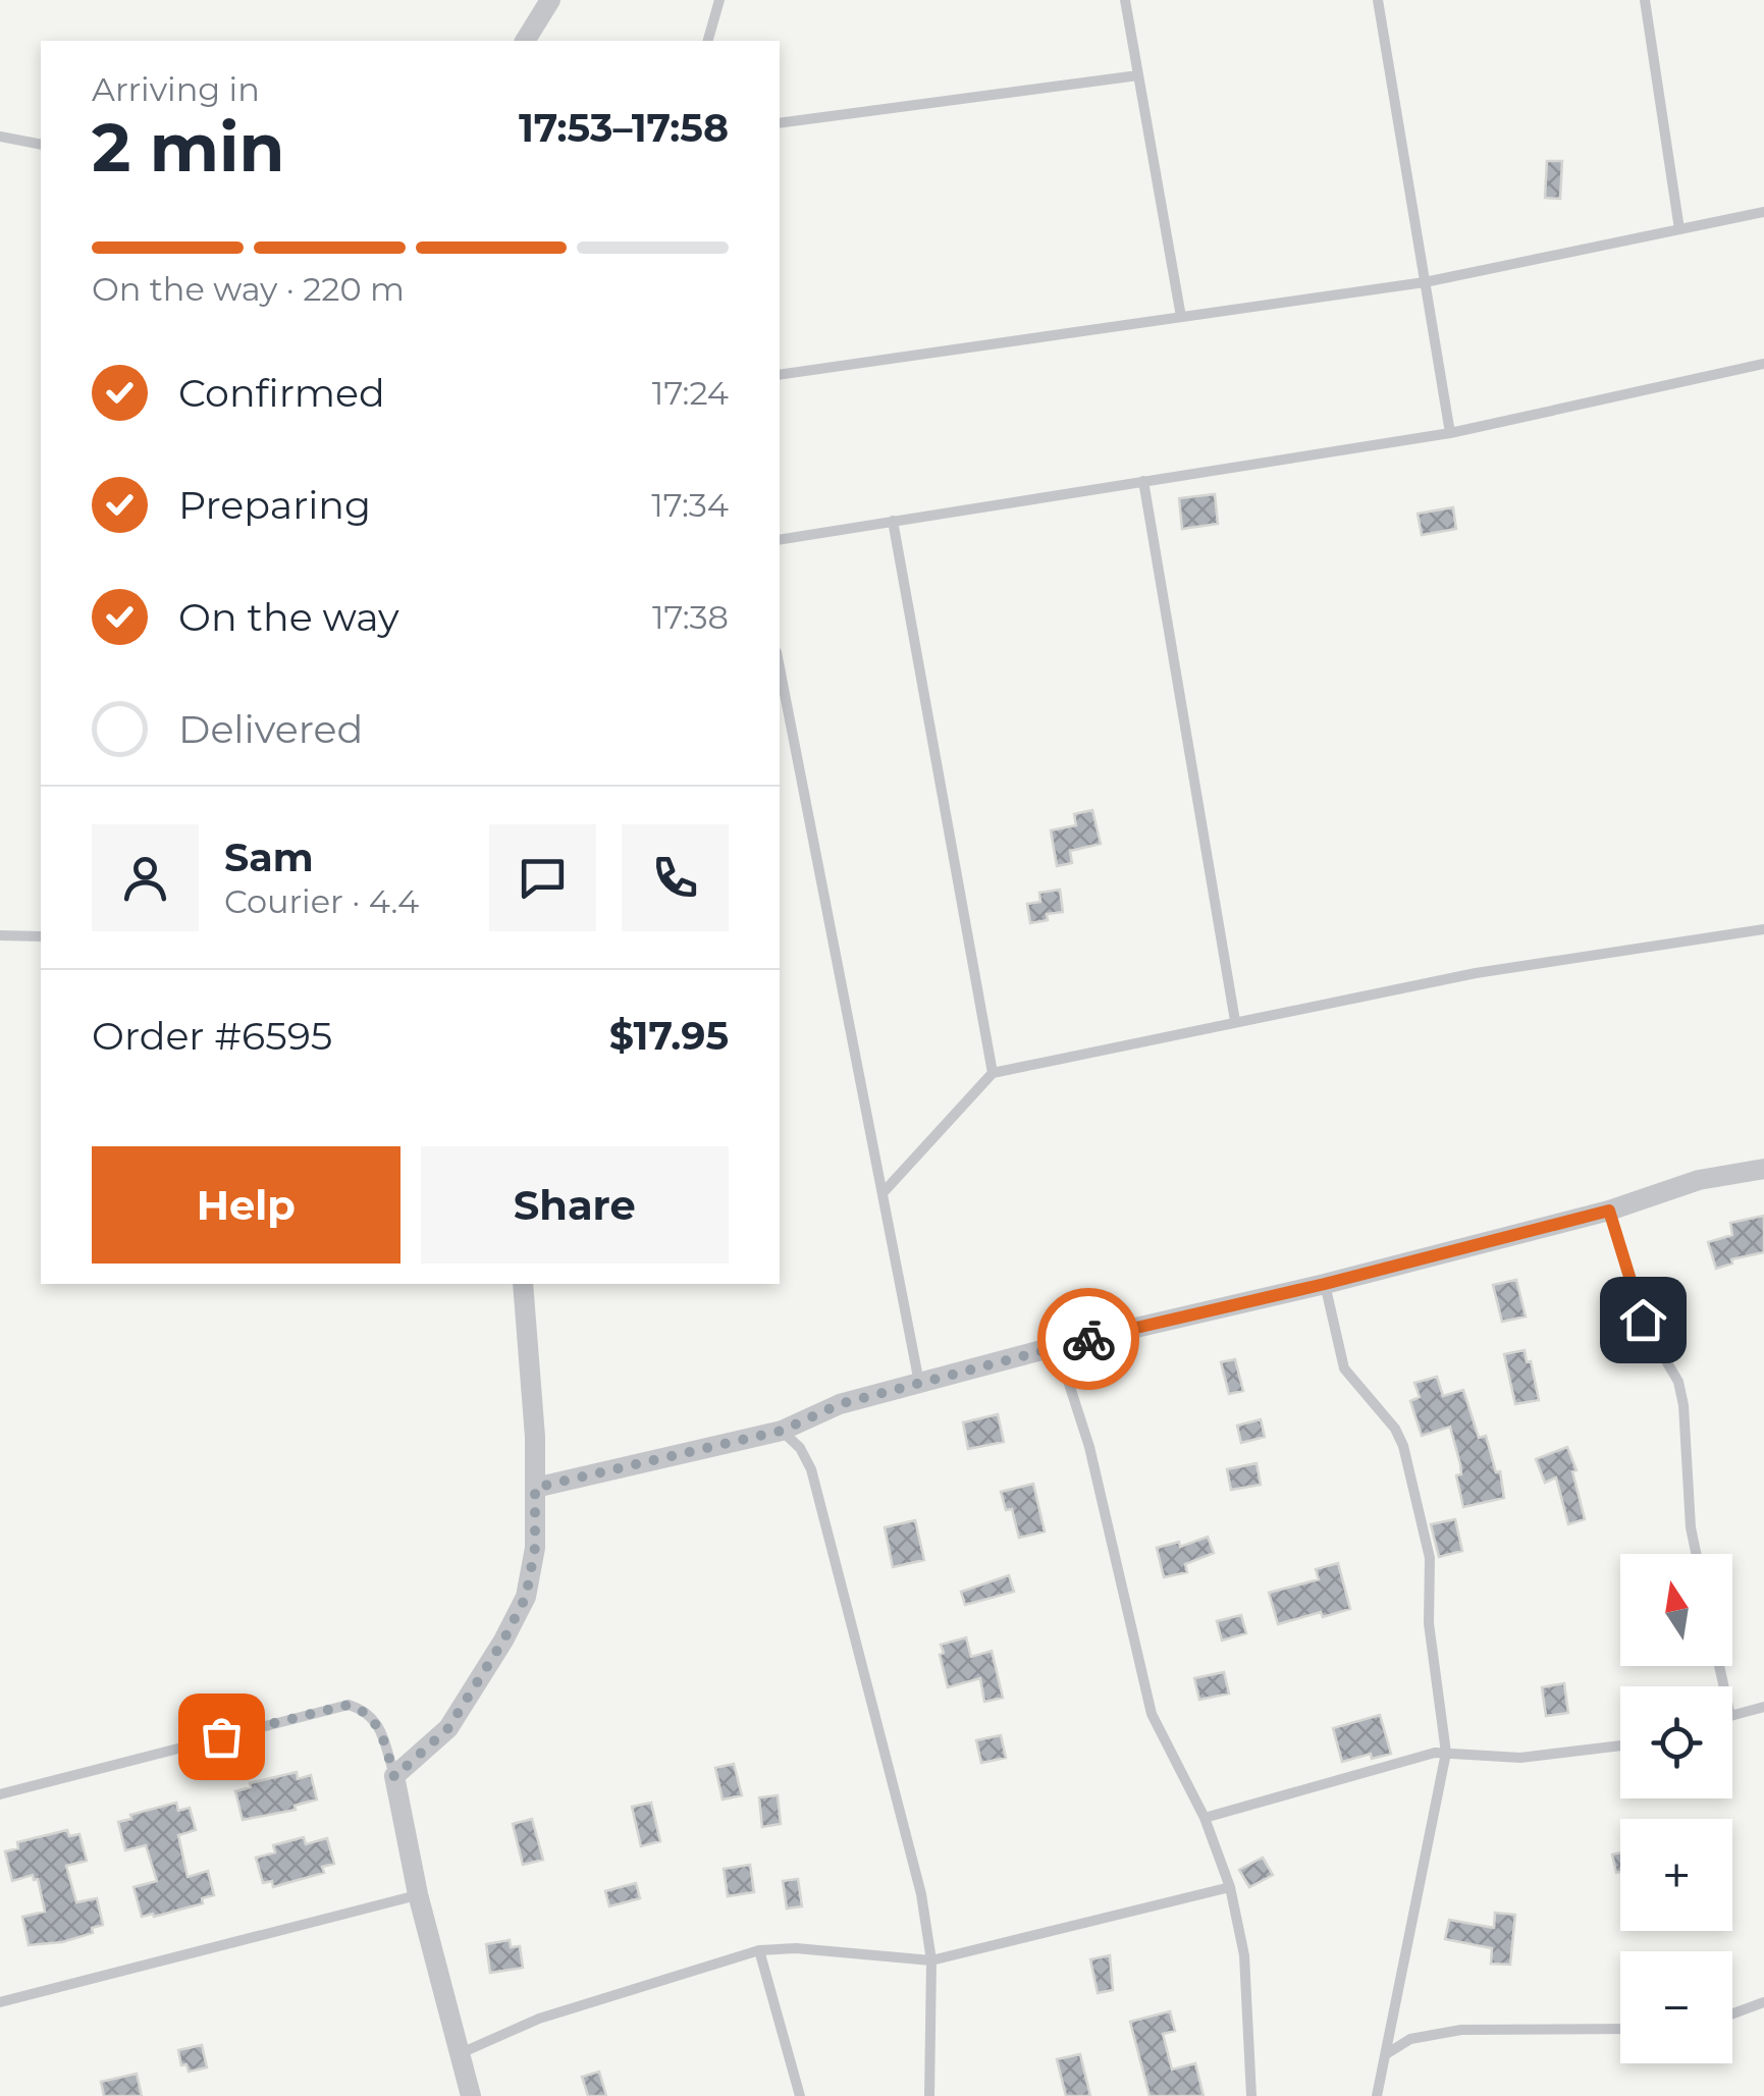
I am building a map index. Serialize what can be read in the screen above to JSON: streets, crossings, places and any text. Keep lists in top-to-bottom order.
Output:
{
  "north": "top",
  "page": {
    "heading": ["2 min", "Arriving in", "17:53–17:58"],
    "panel": [
      "Sam",
      "Courier · 4.4",
      "Order #6595",
      "$17.95"
    ],
    "bar": "On the way · 220 m",
    "list": [
      ["Confirmed", "17:24"],
      ["Preparing", "17:34"],
      ["On the way", "17:38"],
      "Delivered"
    ],
    "buttons": ["Help", "Share"],
    "map_buttons": ["+", "−"]
  }
}
